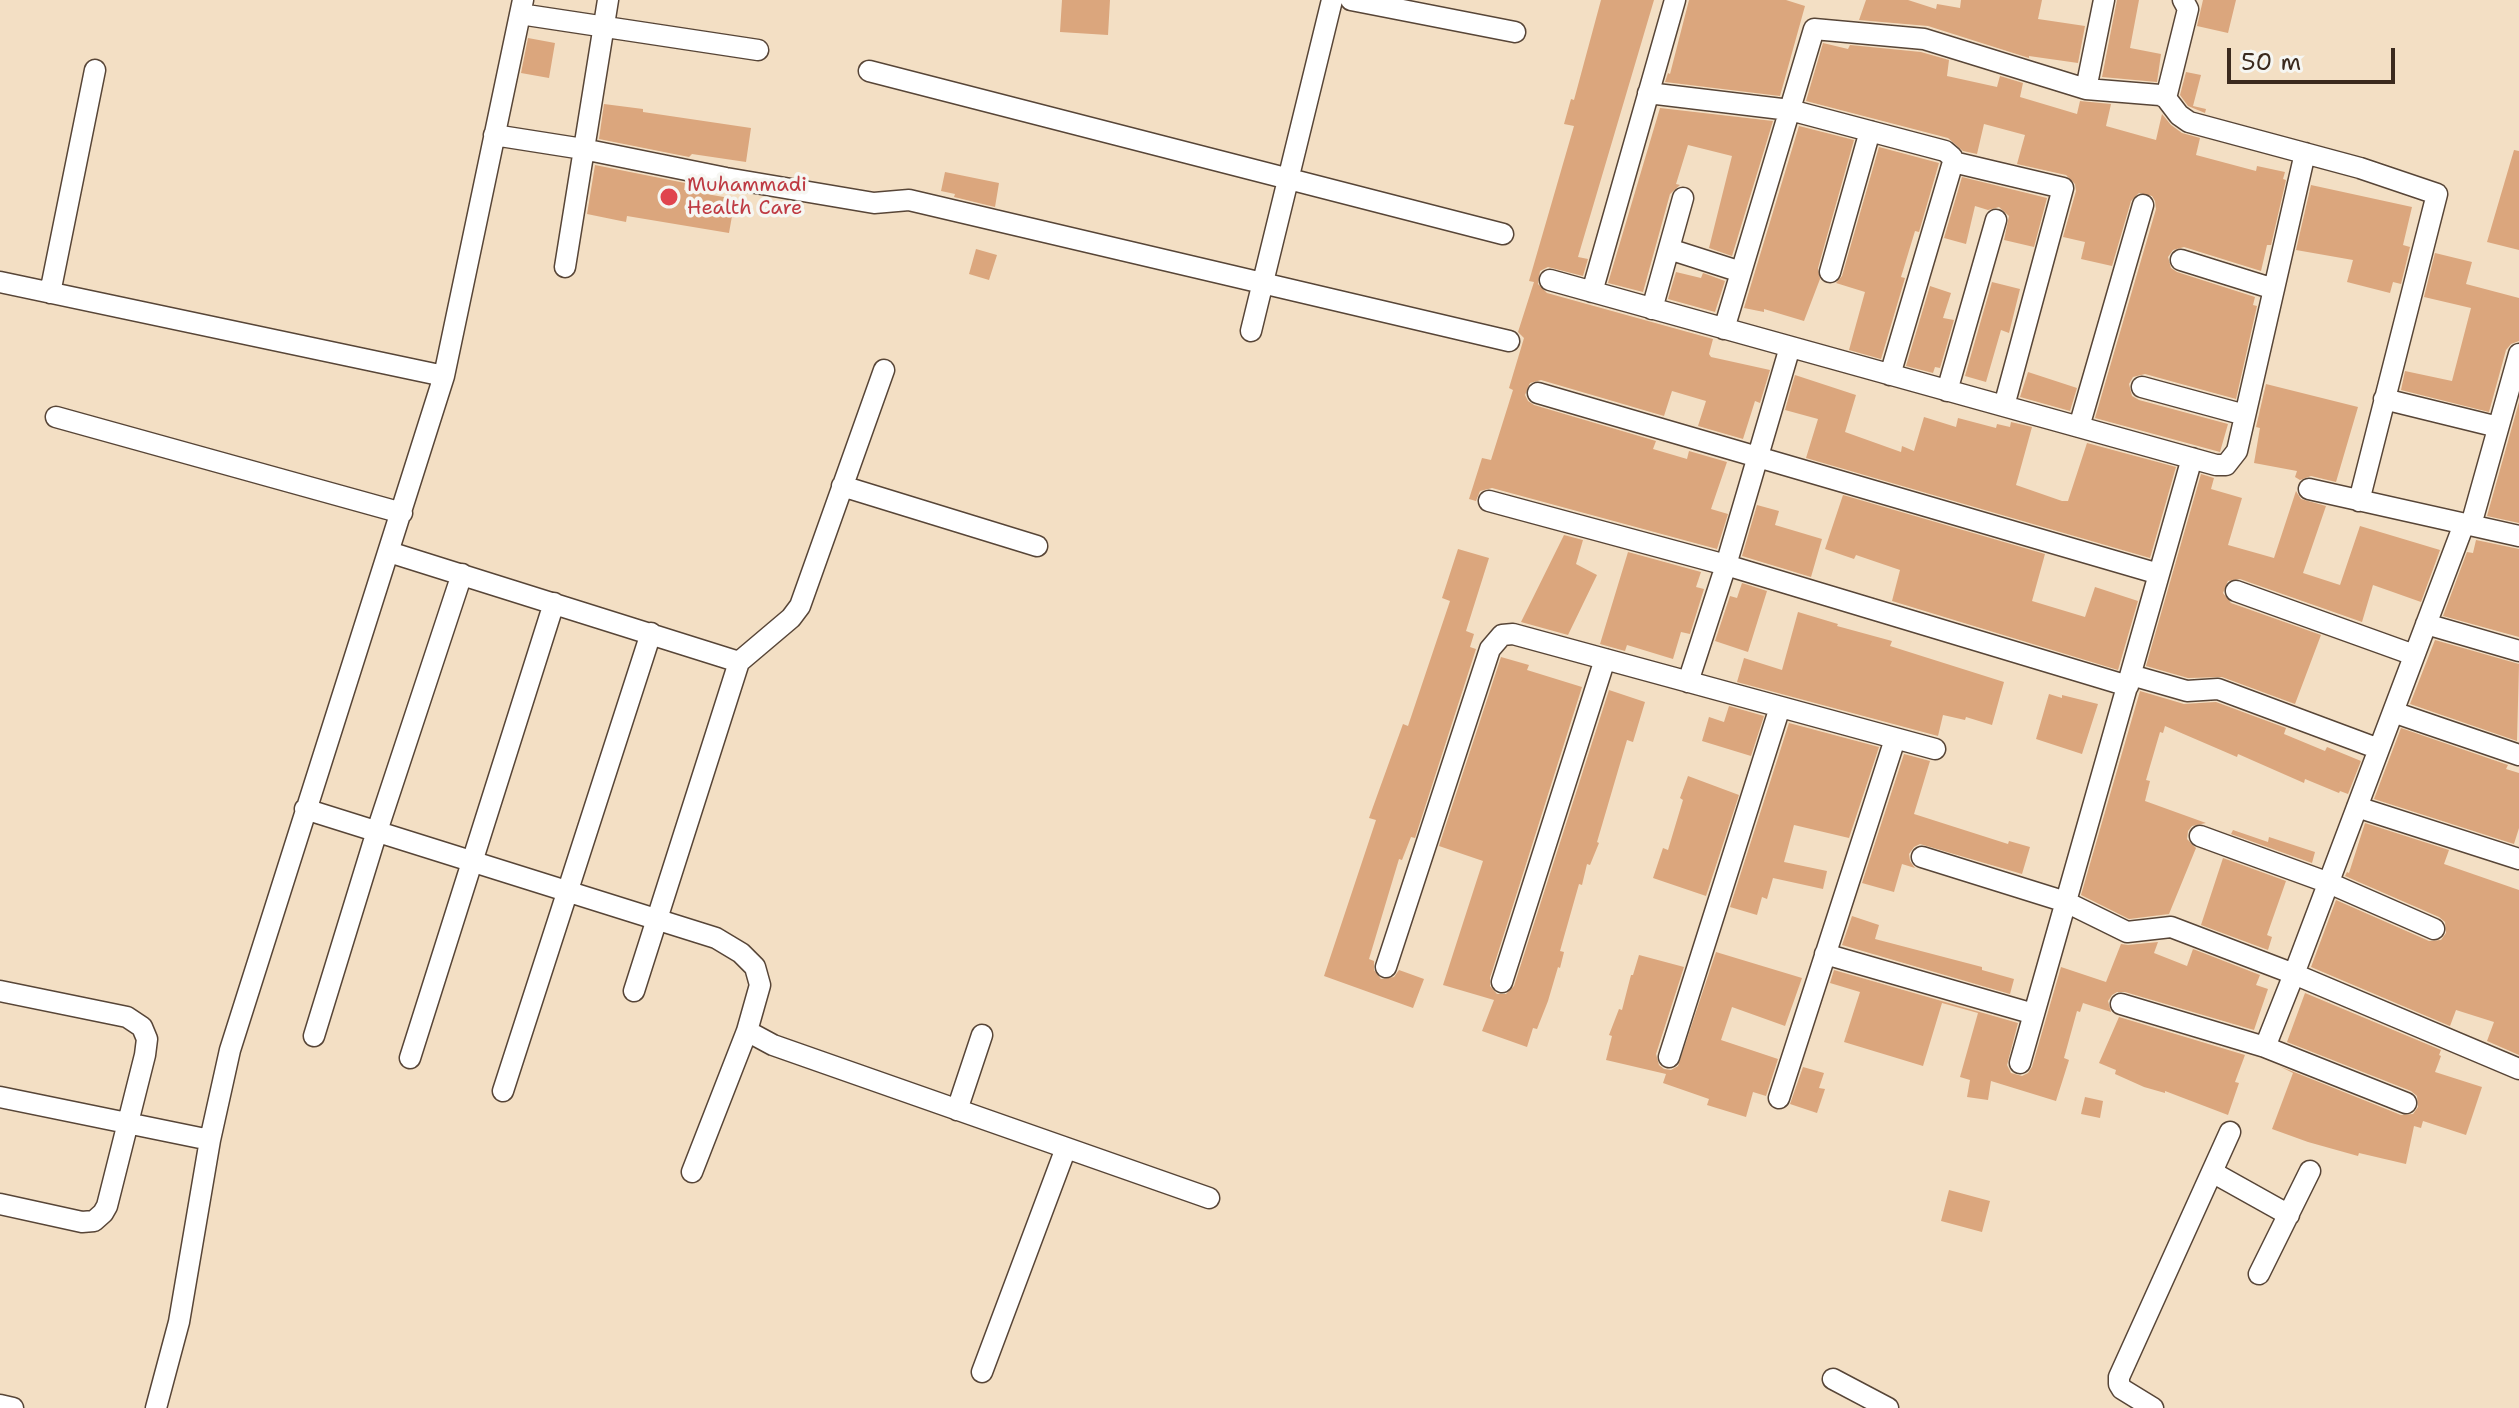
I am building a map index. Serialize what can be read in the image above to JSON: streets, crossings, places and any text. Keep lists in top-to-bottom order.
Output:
{
  "places": ["Muhammadi Health Care"],
  "scale_bar": "50 m"
}
